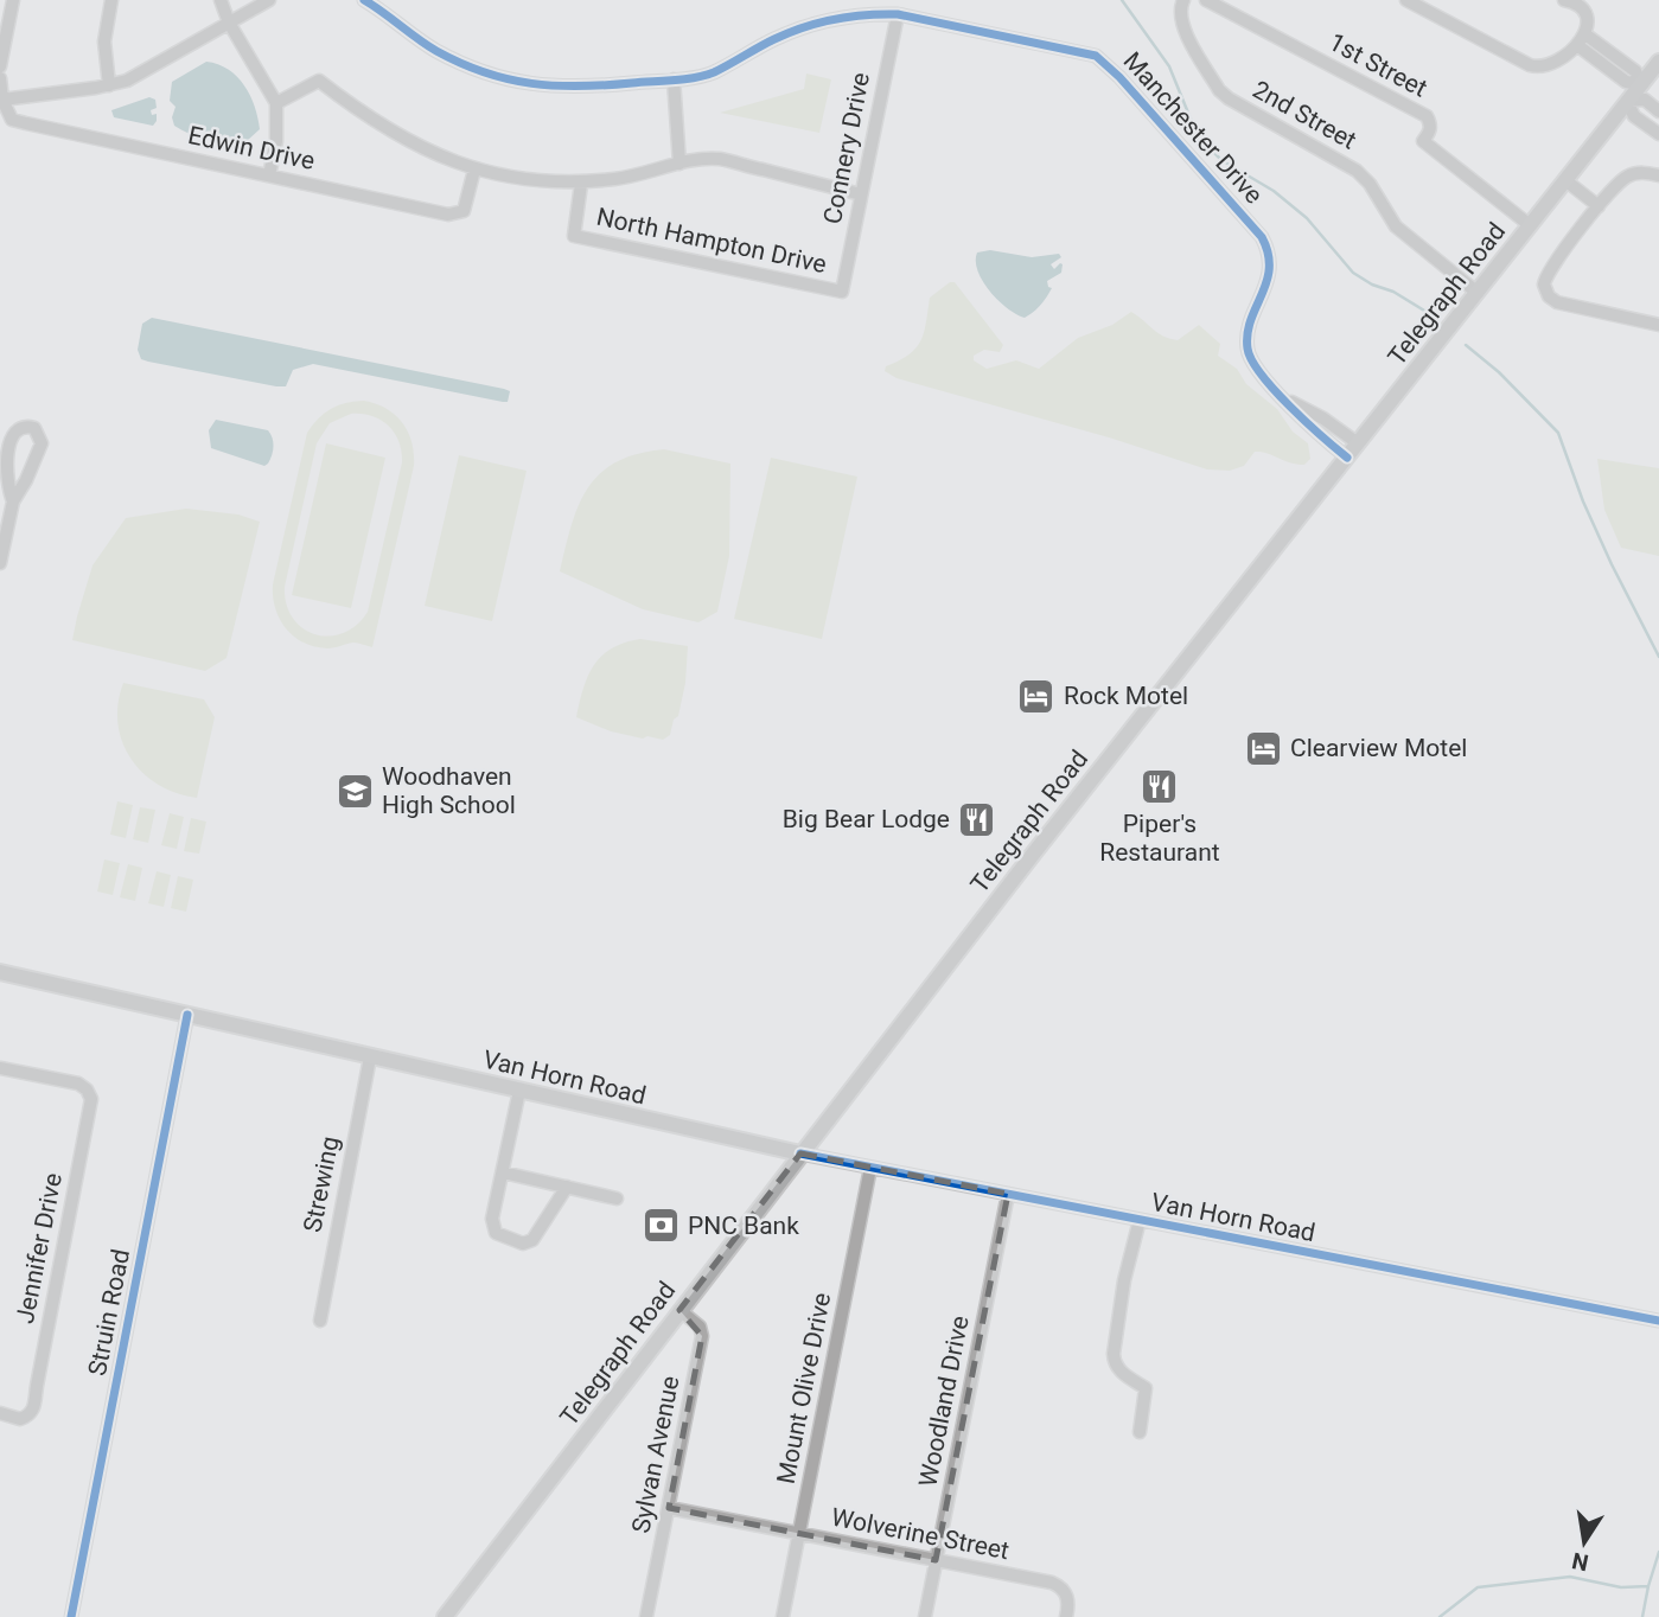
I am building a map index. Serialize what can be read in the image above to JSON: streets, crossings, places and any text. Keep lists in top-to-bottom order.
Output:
{
  "streets": {
    "main road": ["Telegraph Road", "Van Horn Road"],
    "street": [
      "1st Street",
      "2nd Street",
      "Manchester Drive",
      "Edwin Drive",
      "Connery Drive",
      "North Hampton Drive",
      "Strewing",
      "Jennifer Drive",
      "Struin Road",
      "Mount Olive Drive",
      "Woodland Drive",
      "Sylvan Avenue",
      "Wolverine Street"
    ]
  },
  "crossings": [
    ["1st Street", "Telegraph Road"],
    ["2nd Street", "Telegraph Road"],
    ["Manchester Drive", "Connery Drive"],
    ["Manchester Drive", "Telegraph Road"],
    ["Connery Drive", "North Hampton Drive"],
    ["Telegraph Road", "Van Horn Road"],
    ["Telegraph Road", "Sylvan Avenue"],
    ["Van Horn Road", "Strewing"],
    ["Van Horn Road", "Struin Road"],
    ["Van Horn Road", "Mount Olive Drive"],
    ["Van Horn Road", "Woodland Drive"],
    ["Mount Olive Drive", "Wolverine Street"],
    ["Woodland Drive", "Wolverine Street"],
    ["Sylvan Avenue", "Wolverine Street"]
  ],
  "places": {
    "hotel": ["Rock Motel", "Clearview Motel"],
    "restaurant": ["Piper's Restaurant", "Big Bear Lodge"],
    "school or university": ["Woodhaven High School"],
    "bank": ["PNC Bank"]
  },
  "north": "bottom"
}
